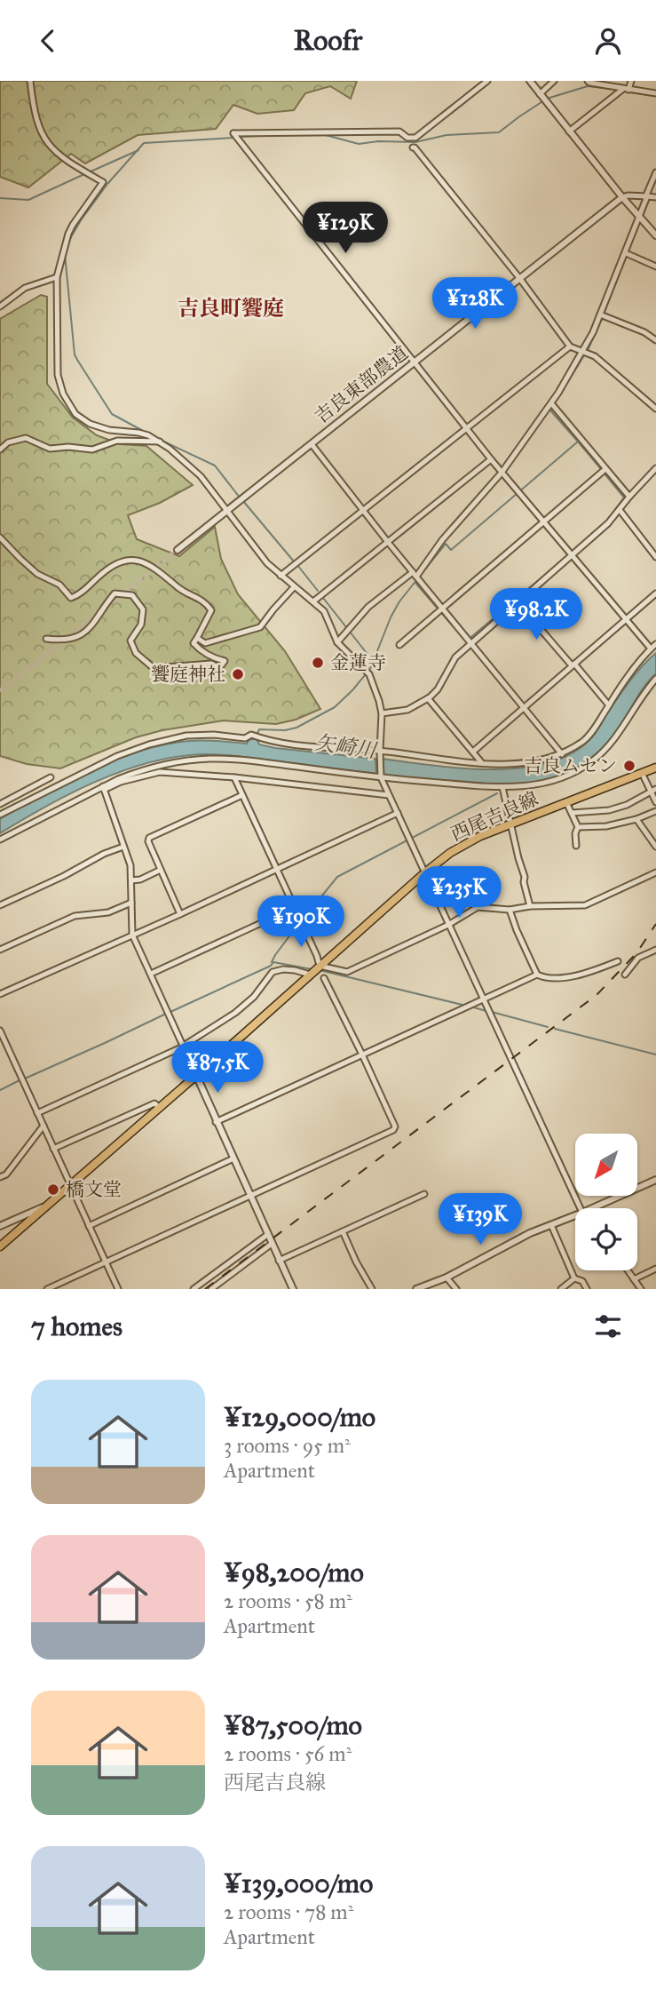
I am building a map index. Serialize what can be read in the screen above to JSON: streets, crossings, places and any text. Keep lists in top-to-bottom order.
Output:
{
  "streets": {
    "main road": ["西尾吉良線"],
    "street": ["吉良東部農道"]
  },
  "districts": ["吉良町饗庭"],
  "water": ["矢崎川"],
  "places": [
    "金蓮寺",
    "饗庭神社",
    "吉良ムセン",
    "橋文堂"
  ],
  "north": "bottom left",
  "page": {
    "header": "Roofr",
    "price": [
      "¥129K",
      "¥128K",
      "¥98.2K",
      "¥235K",
      "¥190K",
      "¥87.5K",
      "¥139K"
    ],
    "heading": "7 homes",
    "list": [
      {
        "name": "¥129,000/mo",
        "note": "3 rooms · 95 m² · Apartment"
      },
      {
        "name": "¥98,200/mo",
        "note": "2 rooms · 58 m² · Apartment"
      },
      {
        "name": "¥87,500/mo",
        "note": "2 rooms · 56 m² · 西尾吉良線"
      },
      {
        "name": "¥139,000/mo",
        "note": "2 rooms · 78 m² · Apartment"
      }
    ]
  }
}
